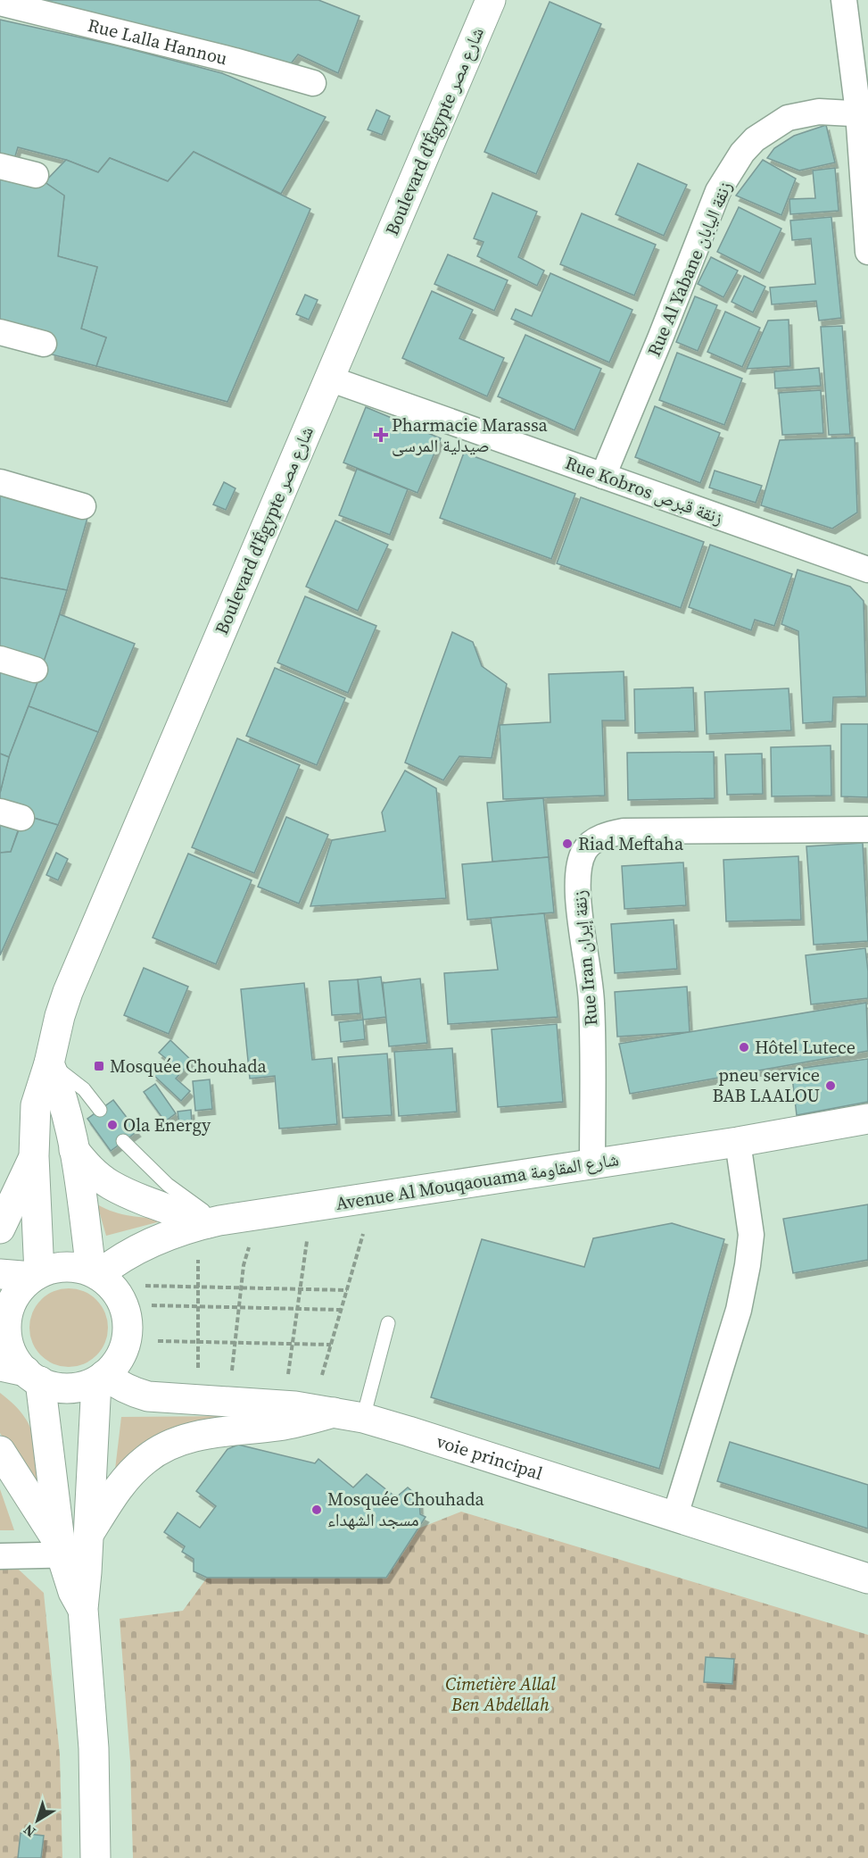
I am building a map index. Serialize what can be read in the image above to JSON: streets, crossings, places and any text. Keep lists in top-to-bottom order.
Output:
{
  "streets": {
    "main road": ["Boulevard d'Égypte شارع مصر", "Avenue Al Mouqaouama شارع المقاومة", "voie principal"],
    "street": [
      "Rue Lalla Hannou",
      "Rue Al Yabane زنقة اليابان",
      "Rue Kobros زنقة قبرص",
      "Rue Iran زنقة إيران"
    ]
  },
  "crossings": [
    ["Boulevard d'Égypte شارع مصر", "Rue Kobros زنقة قبرص"],
    ["Boulevard d'Égypte شارع مصر", "Avenue Al Mouqaouama شارع المقاومة"],
    ["Boulevard d'Égypte شارع مصر", "voie principal"],
    ["Rue Al Yabane زنقة اليابان", "Rue Kobros زنقة قبرص"],
    ["Rue Iran زنقة إيران", "Avenue Al Mouqaouama شارع المقاومة"],
    ["Avenue Al Mouqaouama شارع المقاومة", "voie principal"]
  ],
  "parks": ["Cimetière Allal Ben Abdellah"],
  "places": {
    "health": ["Pharmacie Marassa صيدلية المرسى"],
    "other": [
      "Riad Meftaha",
      "Hôtel Lutece",
      "pneu service BAB LAALOU",
      "Ola Energy",
      "Mosquée Chouhada مسجد الشهداء"
    ],
    "transit": ["Mosquée Chouhada"]
  },
  "north": "bottom left"
}
